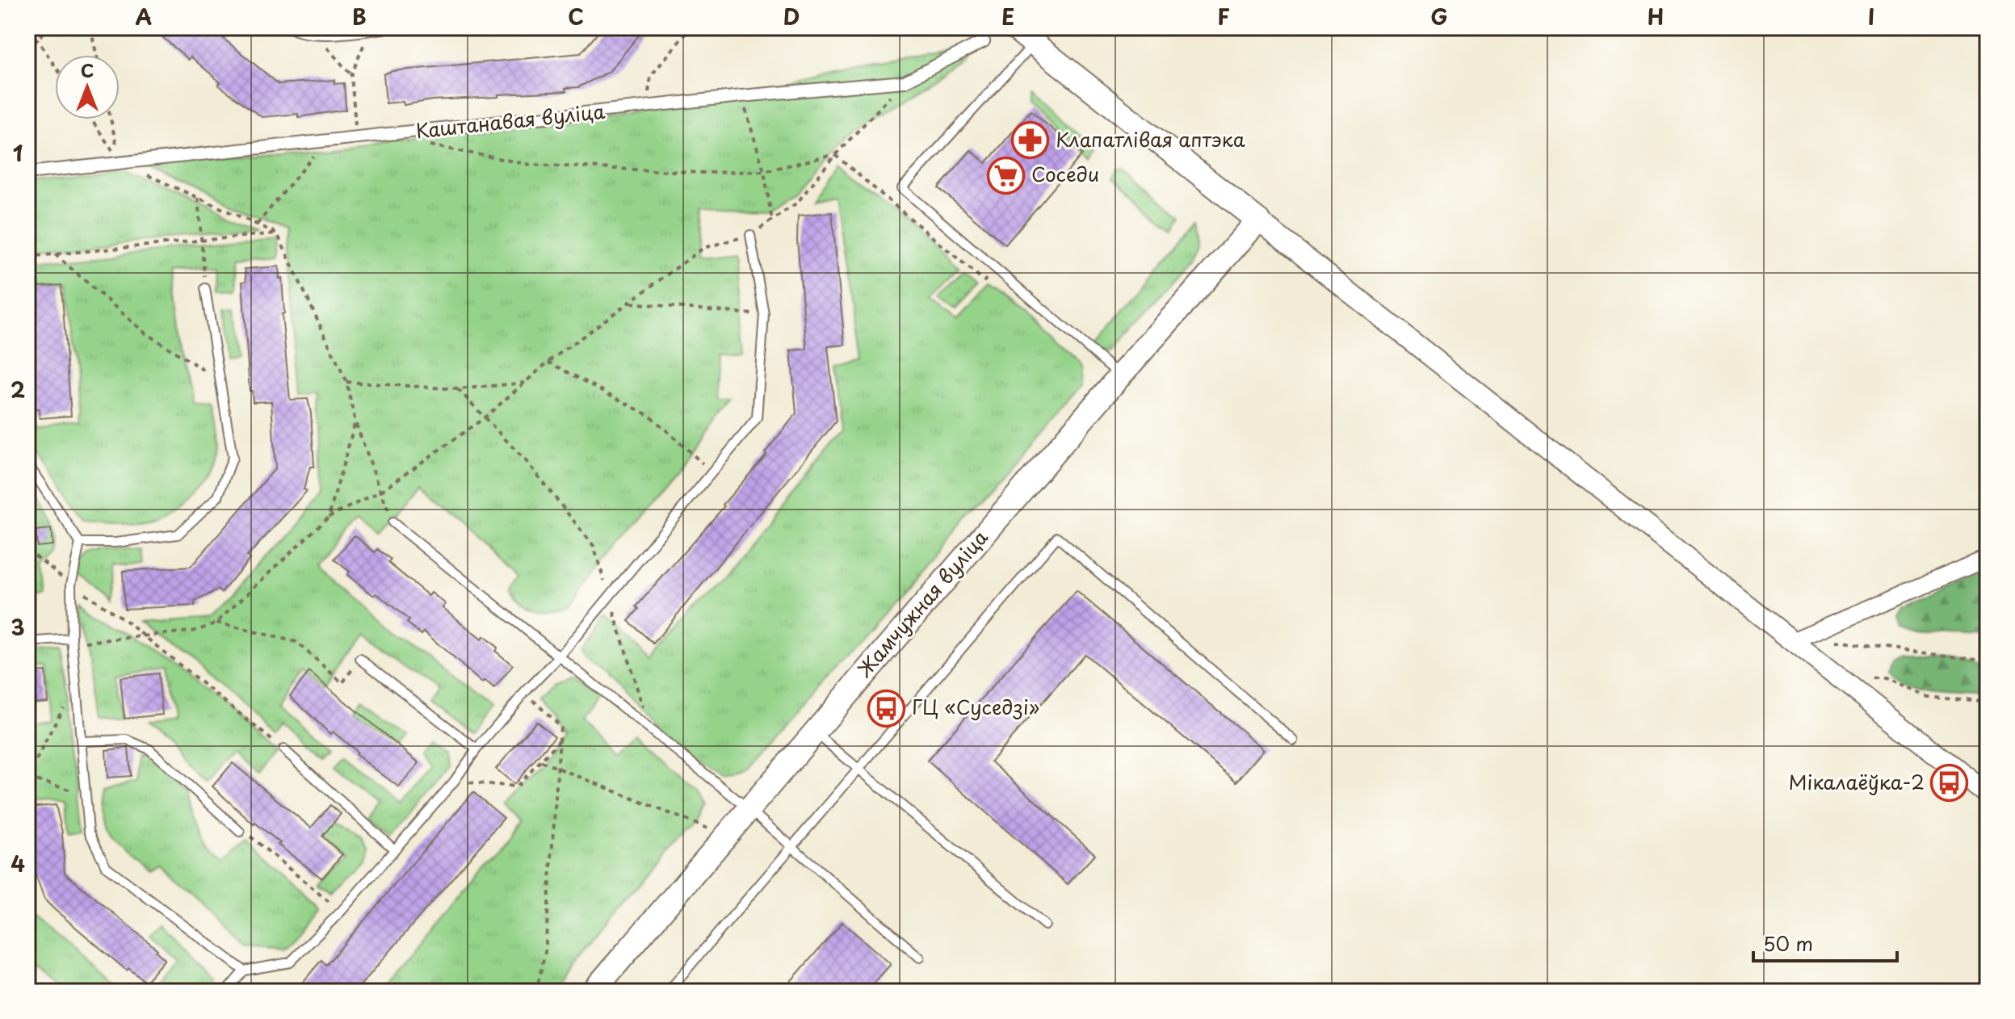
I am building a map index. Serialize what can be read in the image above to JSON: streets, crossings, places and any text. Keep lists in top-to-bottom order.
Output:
{
  "streets": {
    "main road": ["Жамчужная вуліца"],
    "street": ["Каштанавая вуліца"]
  },
  "places": {
    "pharmacy": ["Клапатлівая аптэка"],
    "supermarket": ["Соседи"],
    "bus stop": ["ГЦ «Суседзі»", "Мікалаёўка-2"]
  },
  "scale_bar": "50 m",
  "north": "top",
  "grid": {
    "columns": [
      "A",
      "B",
      "C",
      "D",
      "E",
      "F",
      "G",
      "H",
      "I"
    ],
    "rows": [
      "1",
      "2",
      "3",
      "4"
    ]
  }
}
